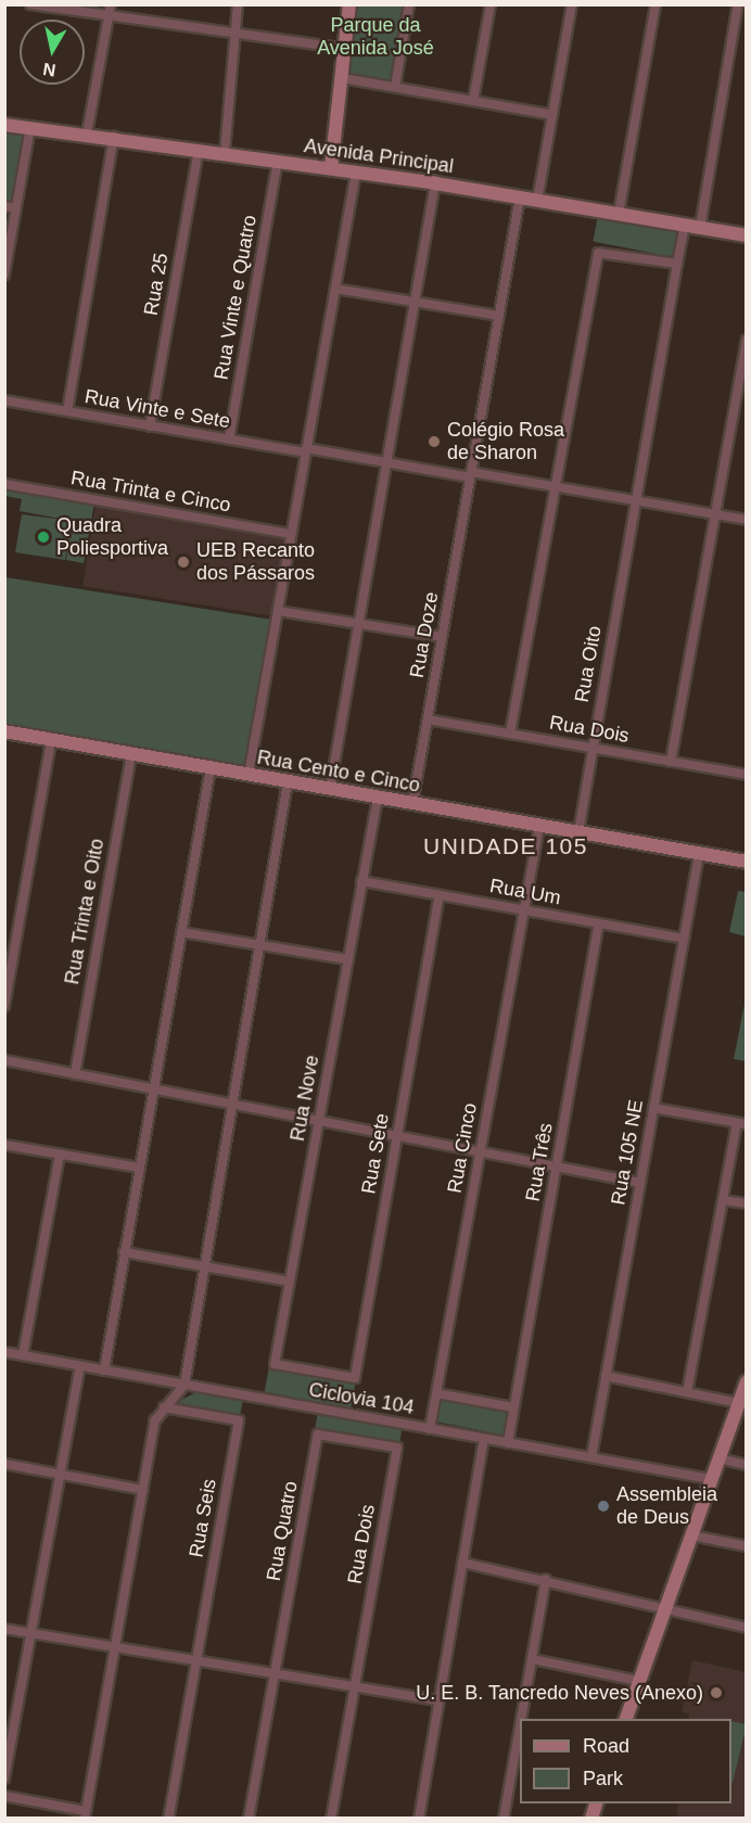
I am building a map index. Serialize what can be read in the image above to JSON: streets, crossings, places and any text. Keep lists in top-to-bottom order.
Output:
{
  "streets": {
    "main road": ["Avenida Principal", "Rua Cento e Cinco"],
    "street": [
      "Rua 25",
      "Rua Vinte e Quatro",
      "Rua Vinte e Sete",
      "Rua Trinta e Cinco",
      "Rua Doze",
      "Rua Oito",
      "Rua Dois",
      "Rua Um",
      "Rua Trinta e Oito",
      "Rua Nove",
      "Rua Cinco",
      "Rua 105 NE",
      "Rua Sete",
      "Rua Três",
      "Ciclovia 104",
      "Rua Seis",
      "Rua Quatro"
    ]
  },
  "crossings": [
    ["Avenida Principal", "Rua 25"],
    ["Avenida Principal", "Rua Vinte e Quatro"],
    ["Avenida Principal", "Rua Doze"],
    ["Avenida Principal", "Rua Oito"],
    ["Rua 25", "Rua Vinte e Sete"],
    ["Rua Vinte e Quatro", "Rua Vinte e Sete"],
    ["Rua Vinte e Sete", "Rua Doze"],
    ["Rua Doze", "Rua Dois"],
    ["Rua Doze", "Rua Cento e Cinco"],
    ["Rua Oito", "Rua Dois"],
    ["Rua Oito", "Rua Cento e Cinco"],
    ["Rua Dois", "Rua Quatro"],
    ["Rua Cento e Cinco", "Rua Trinta e Oito"],
    ["Rua Cento e Cinco", "Rua Nove"],
    ["Rua Cento e Cinco", "Rua 105 NE"],
    ["Rua Um", "Rua Nove"],
    ["Rua Um", "Rua Cinco"],
    ["Rua Um", "Rua 105 NE"],
    ["Rua Um", "Rua Sete"],
    ["Rua Um", "Rua Três"],
    ["Rua Nove", "Rua Sete"],
    ["Rua Cinco", "Ciclovia 104"],
    ["Rua 105 NE", "Ciclovia 104"],
    ["Rua Três", "Ciclovia 104"]
  ],
  "districts": ["UNIDADE 105"],
  "parks": ["Parque da Avenida José"],
  "places": [
    "Colégio Rosa de Sharon",
    "Quadra Poliesportiva",
    "UEB Recanto dos Pássaros",
    "Assembleia de Deus",
    "U. E. B. Tancredo Neves (Anexo)"
  ],
  "legend": ["Road", "Park"],
  "north": "bottom"
}
